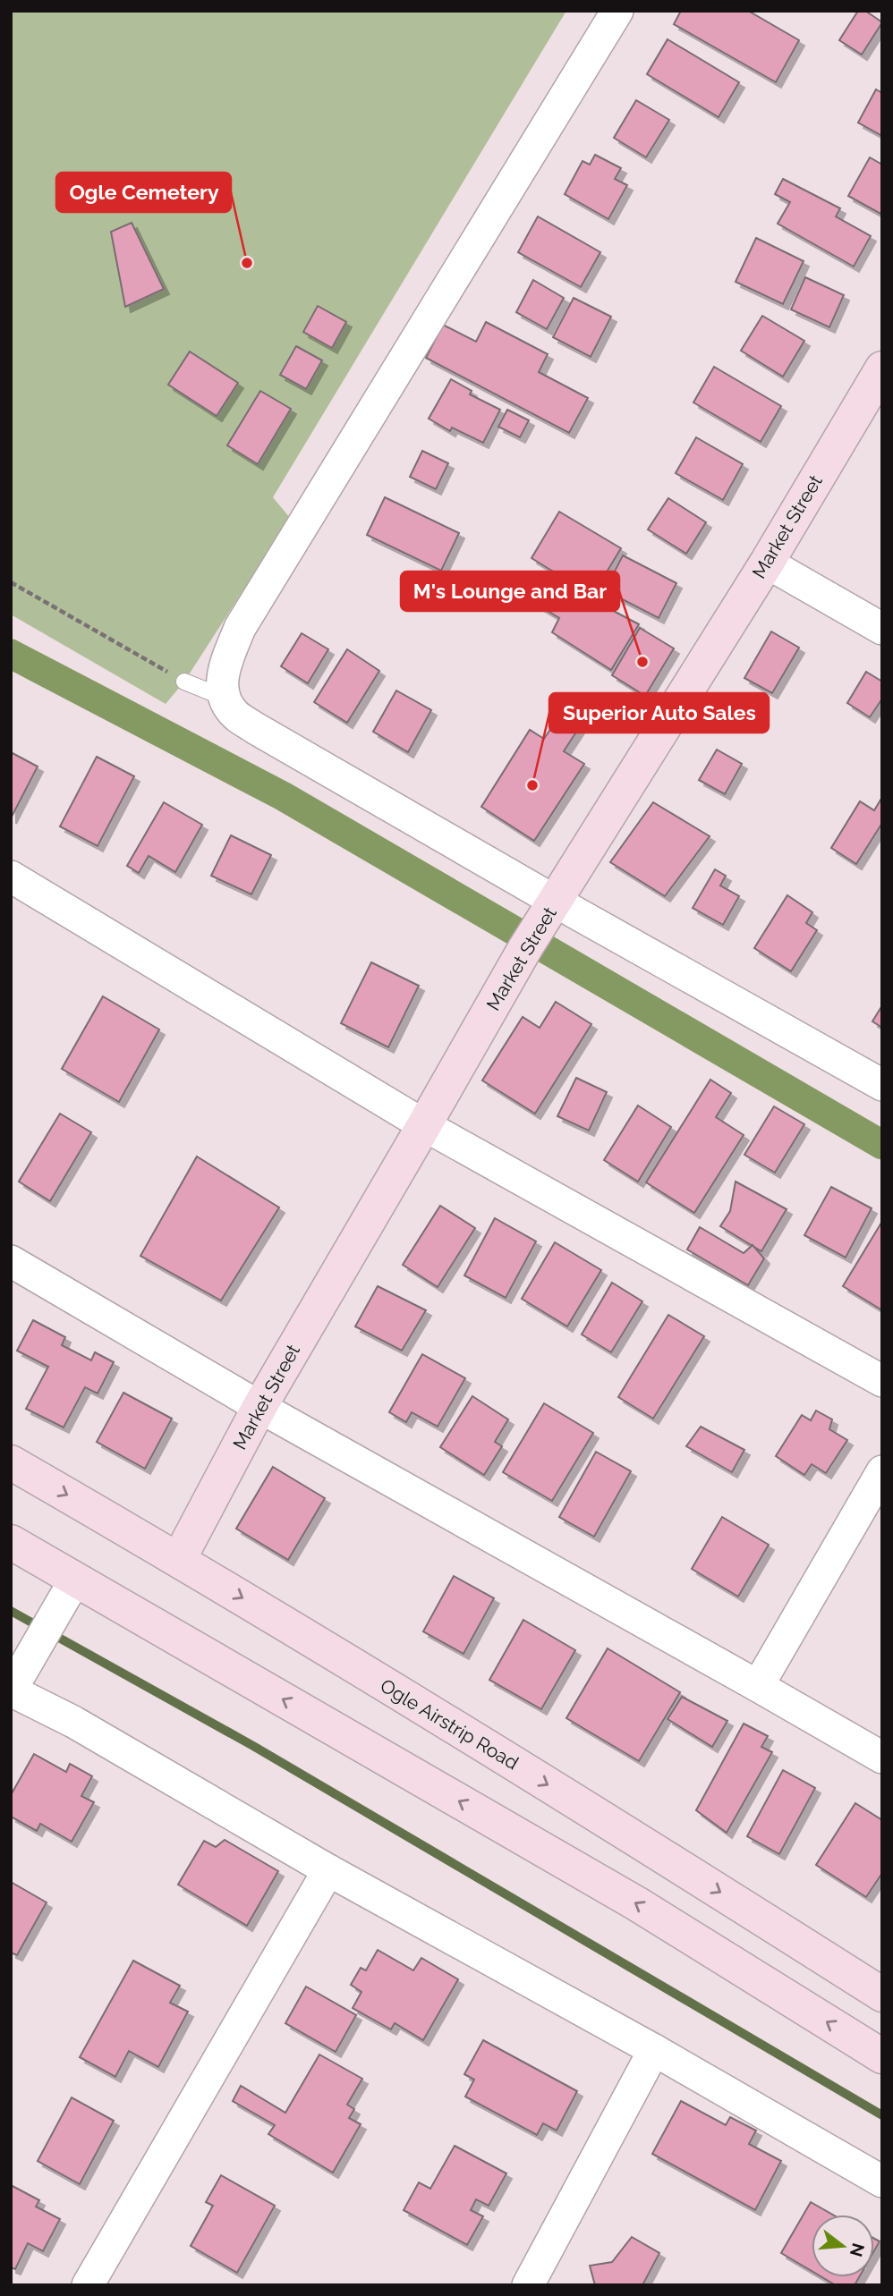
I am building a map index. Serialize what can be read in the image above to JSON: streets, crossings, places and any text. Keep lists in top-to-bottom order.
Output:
{
  "streets": {
    "street": ["Market Street", "Ogle Airstrip Road"]
  },
  "crossings": [
    ["Market Street", "Ogle Airstrip Road"]
  ],
  "places": ["Ogle Cemetery", "M's Lounge and Bar", "Superior Auto Sales"],
  "north": "right"
}
